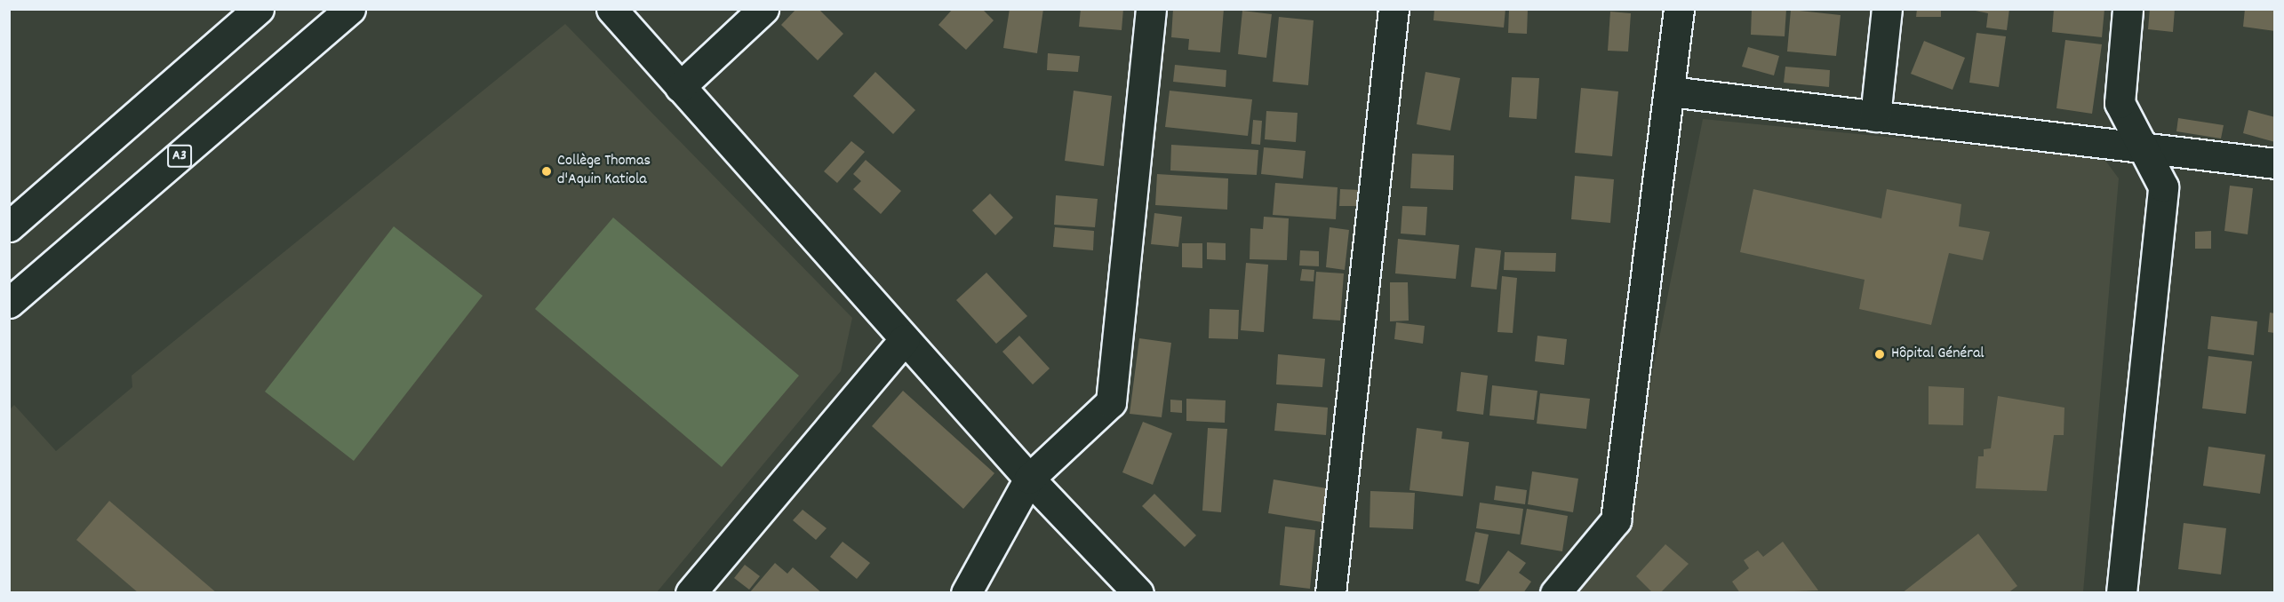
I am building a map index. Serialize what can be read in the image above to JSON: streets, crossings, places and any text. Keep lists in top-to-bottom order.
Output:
{
  "streets": {
    "main road": ["A3"]
  },
  "places": ["Collège Thomas d'Aquin Katiola", "Hôpital Général"]
}
